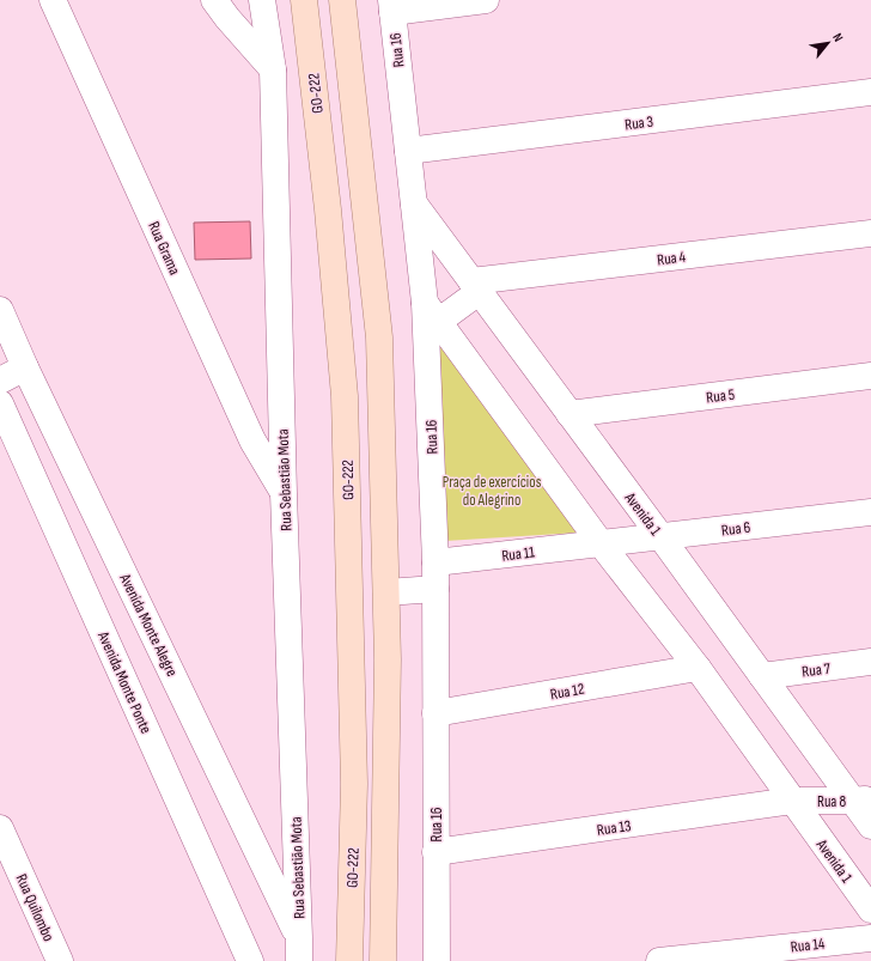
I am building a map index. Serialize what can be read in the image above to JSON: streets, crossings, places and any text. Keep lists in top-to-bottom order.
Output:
{
  "streets": {
    "main road": ["GO-222"],
    "street": [
      "Rua 16",
      "Rua 3",
      "Rua Grama",
      "Rua 4",
      "Rua 5",
      "Rua Sebastião Mota",
      "Avenida 1",
      "Rua 6",
      "Rua 11",
      "Avenida Monte Alegre",
      "Rua 7",
      "Avenida Monte Ponte",
      "Rua 12",
      "Rua 8",
      "Rua 13",
      "Rua Quilombo",
      "Rua 14"
    ]
  },
  "crossings": [
    ["Rua 16", "Rua 3"],
    ["Rua 16", "Avenida 1"],
    ["Rua 16", "Rua 11"],
    ["Rua 16", "Rua 12"],
    ["Rua 16", "Rua 13"],
    ["Rua Grama", "Rua Sebastião Mota"],
    ["Rua 4", "Avenida 1"],
    ["Rua 5", "Avenida 1"],
    ["Rua Sebastião Mota", "Avenida Monte Alegre"],
    ["Avenida 1", "Rua 6"],
    ["Avenida 1", "Rua 11"],
    ["Avenida 1", "Rua 7"],
    ["Avenida 1", "Rua 12"],
    ["Avenida 1", "Rua 8"],
    ["Avenida 1", "Rua 13"],
    ["Rua 6", "Rua 11"],
    ["Rua 8", "Rua 13"]
  ],
  "parks": ["Praça de exercícios do Alegrino"],
  "north": "top right"
}
